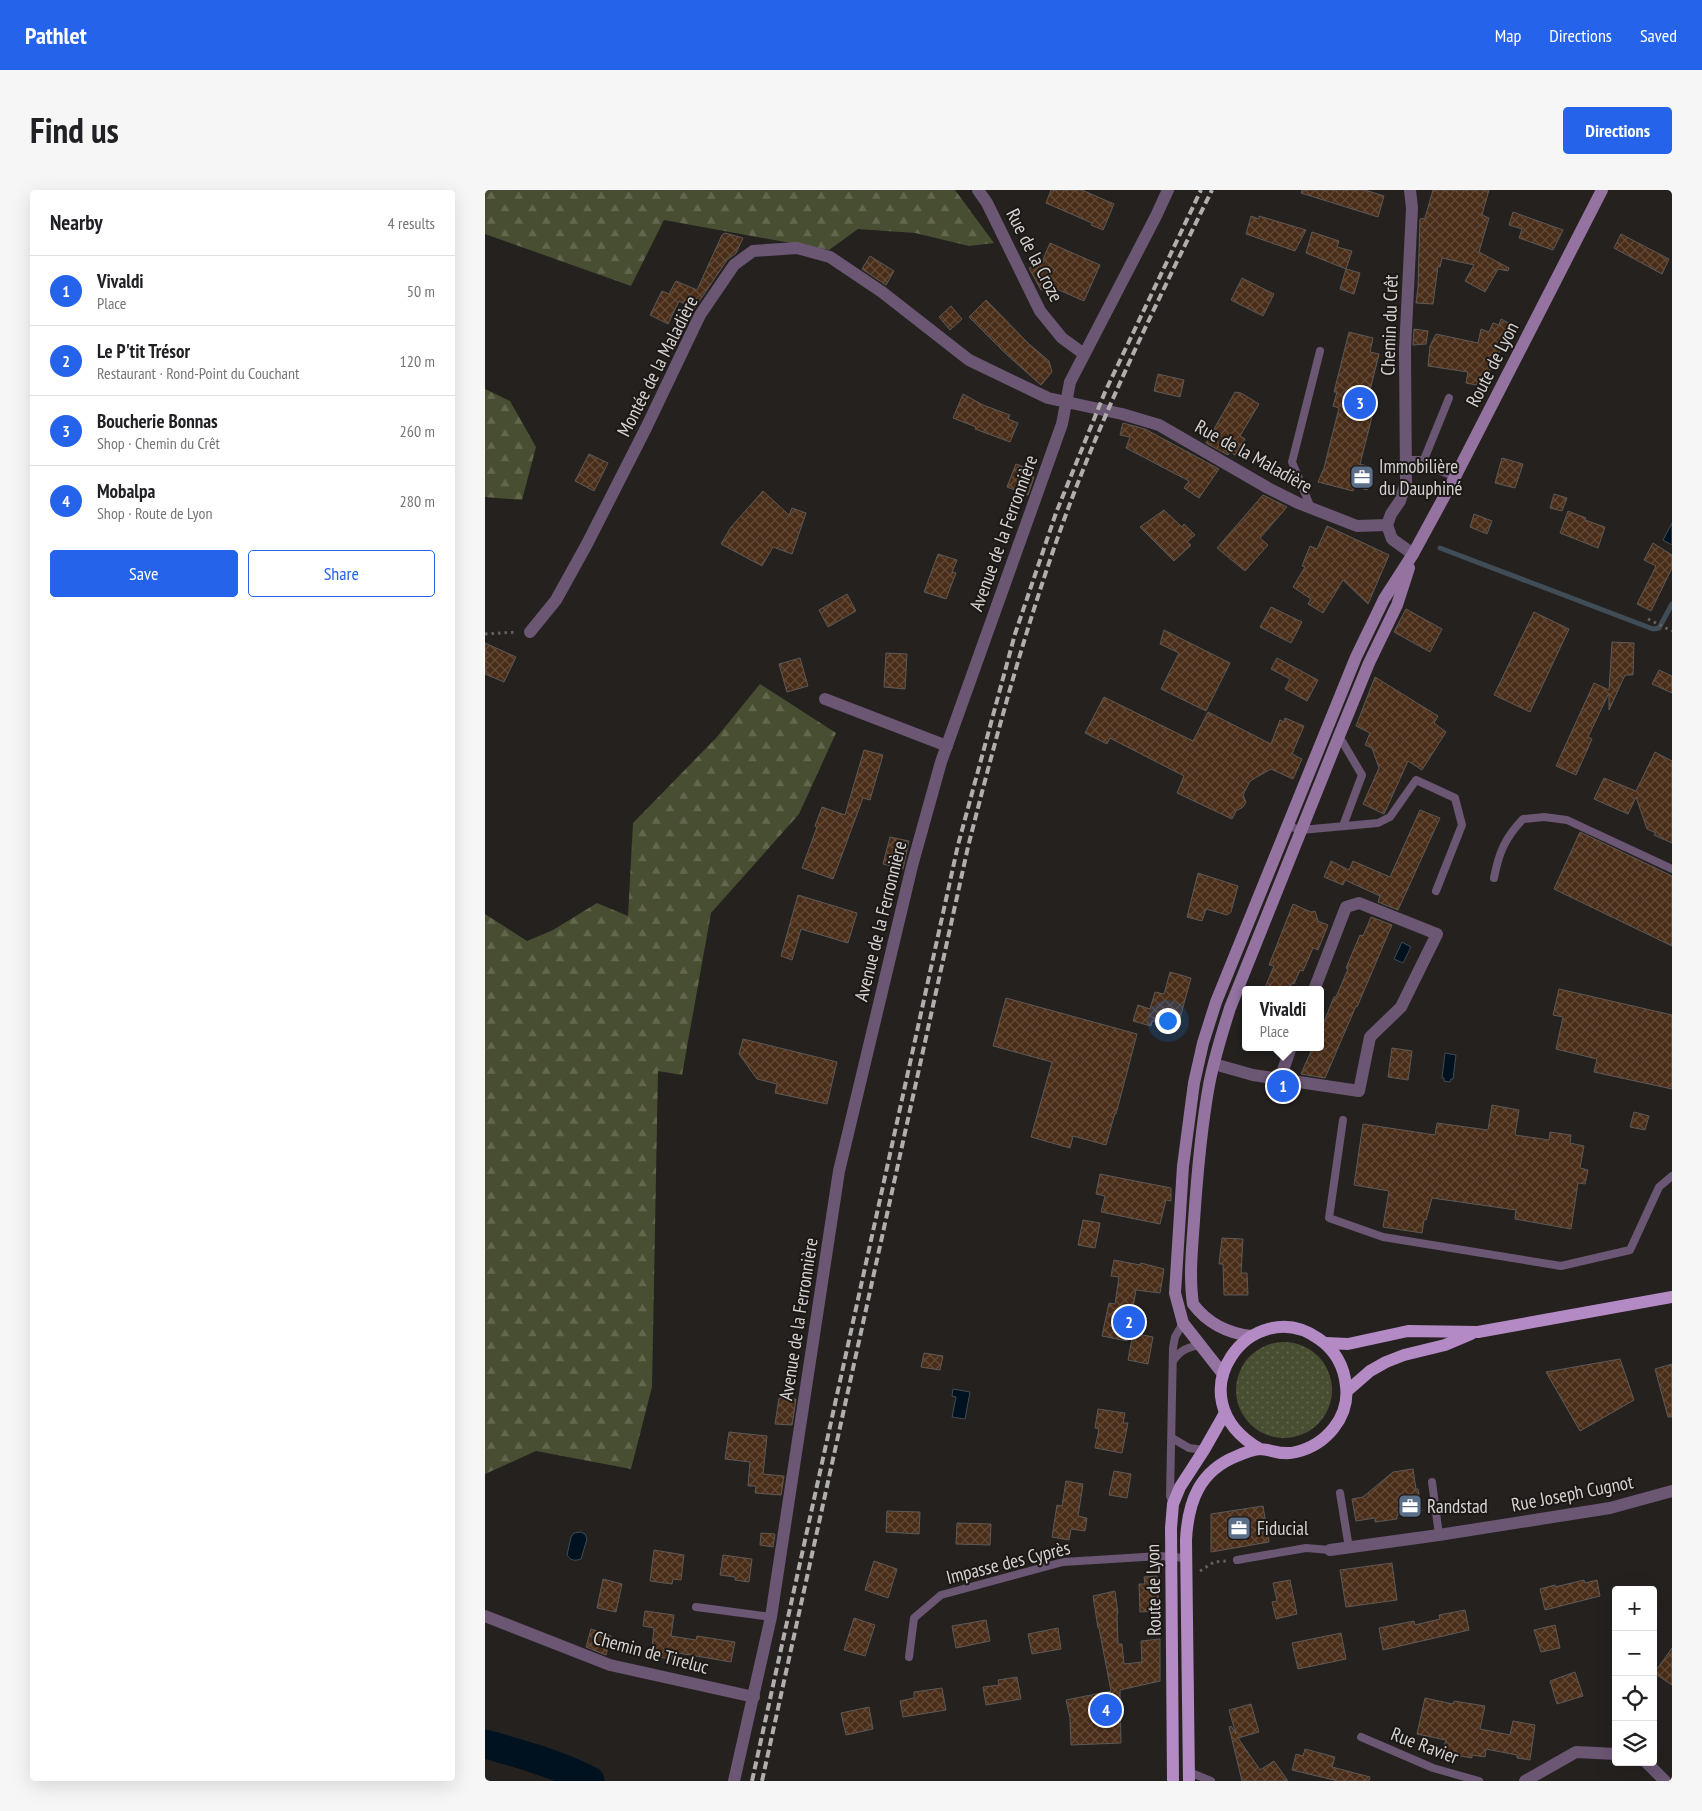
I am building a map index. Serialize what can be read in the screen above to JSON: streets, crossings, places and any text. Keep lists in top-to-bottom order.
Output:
{
  "streets": {
    "main road": ["Route de Lyon"],
    "street": [
      "Rue de la Croze",
      "Chemin du Crêt",
      "Montée de la Maladière",
      "Rue de la Maladière",
      "Avenue de la Ferronnière",
      "Rue Joseph Cugnot",
      "Chemin de Tireluc"
    ],
    "lane": ["Impasse des Cyprès", "Rue Ravier"]
  },
  "crossings": [
    ["Rue de la Croze", "Avenue de la Ferronnière"],
    ["Chemin du Crêt", "Rue de la Maladière"],
    ["Route de Lyon", "Impasse des Cyprès"],
    ["Montée de la Maladière", "Rue de la Maladière"],
    ["Montée de la Maladière", "Avenue de la Ferronnière"],
    ["Rue de la Maladière", "Avenue de la Ferronnière"],
    ["Avenue de la Ferronnière", "Chemin de Tireluc"]
  ],
  "places": {
    "office": ["Immobilière du Dauphiné", "Randstad", "Fiducial"]
  },
  "page": {
    "header": "Pathlet",
    "nav": ["Map", "Directions", "Saved"],
    "title": "Find us",
    "buttons": [
      "Directions",
      ["Save", "Share"]
    ],
    "heading": ["Nearby", "4 results"],
    "list": [
      {
        "mark": "1",
        "name": "Vivaldi",
        "note": "Place",
        "value": "50 m"
      },
      {
        "mark": "2",
        "name": "Le P'tit Trésor",
        "note": "Restaurant · Rond-Point du Couchant",
        "value": "120 m"
      },
      {
        "mark": "3",
        "name": "Boucherie Bonnas",
        "note": "Shop · Chemin du Crêt",
        "value": "260 m"
      },
      {
        "mark": "4",
        "name": "Mobalpa",
        "note": "Shop · Route de Lyon",
        "value": "280 m"
      }
    ],
    "pins": [
      "3",
      "1",
      "2",
      "4"
    ],
    "popup": ["Vivaldi", "Place"],
    "map_buttons": ["+", "−"]
  }
}
